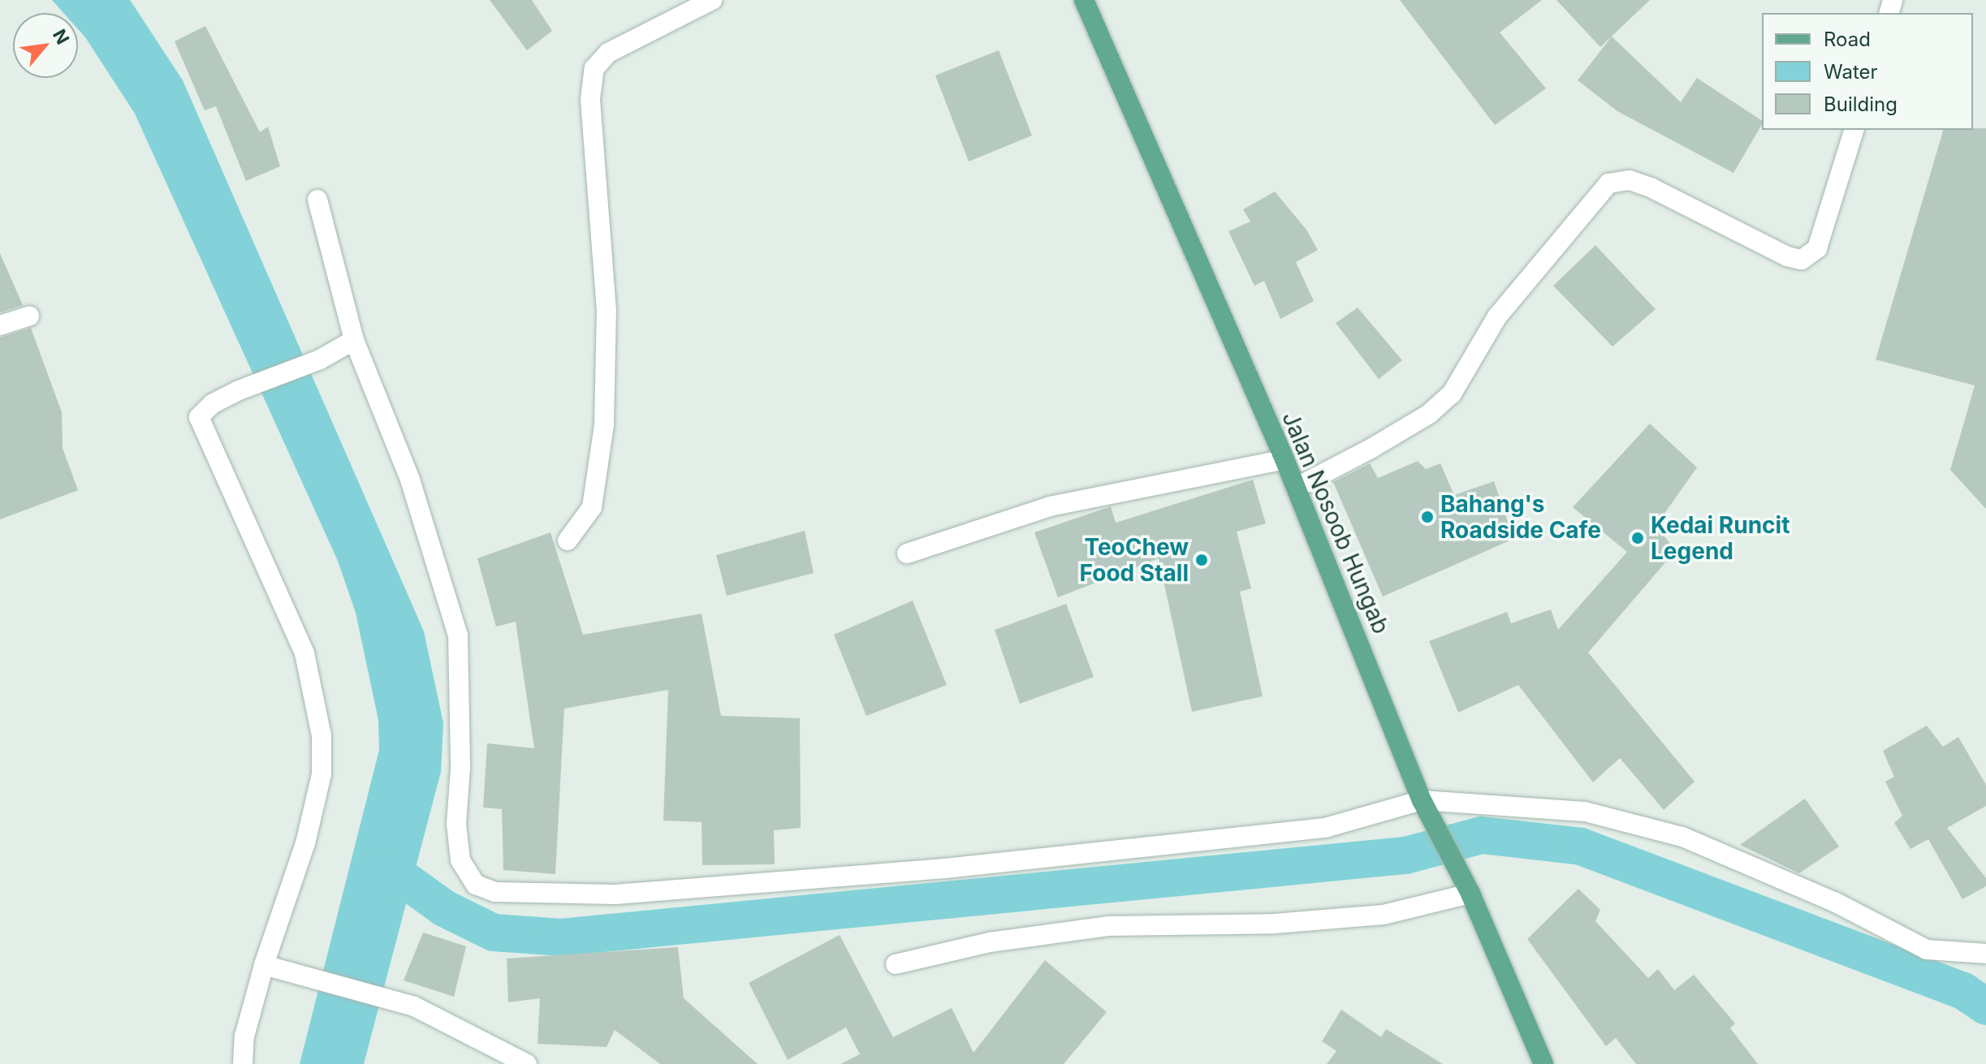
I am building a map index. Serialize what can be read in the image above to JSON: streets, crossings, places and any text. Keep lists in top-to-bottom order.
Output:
{
  "streets": {
    "main road": ["Jalan Nosoob Hungab"]
  },
  "places": ["Bahang's Roadside Cafe", "Kedai Runcit Legend", "TeoChew Food Stall"],
  "legend": ["Road", "Water", "Building"],
  "north": "top right"
}
